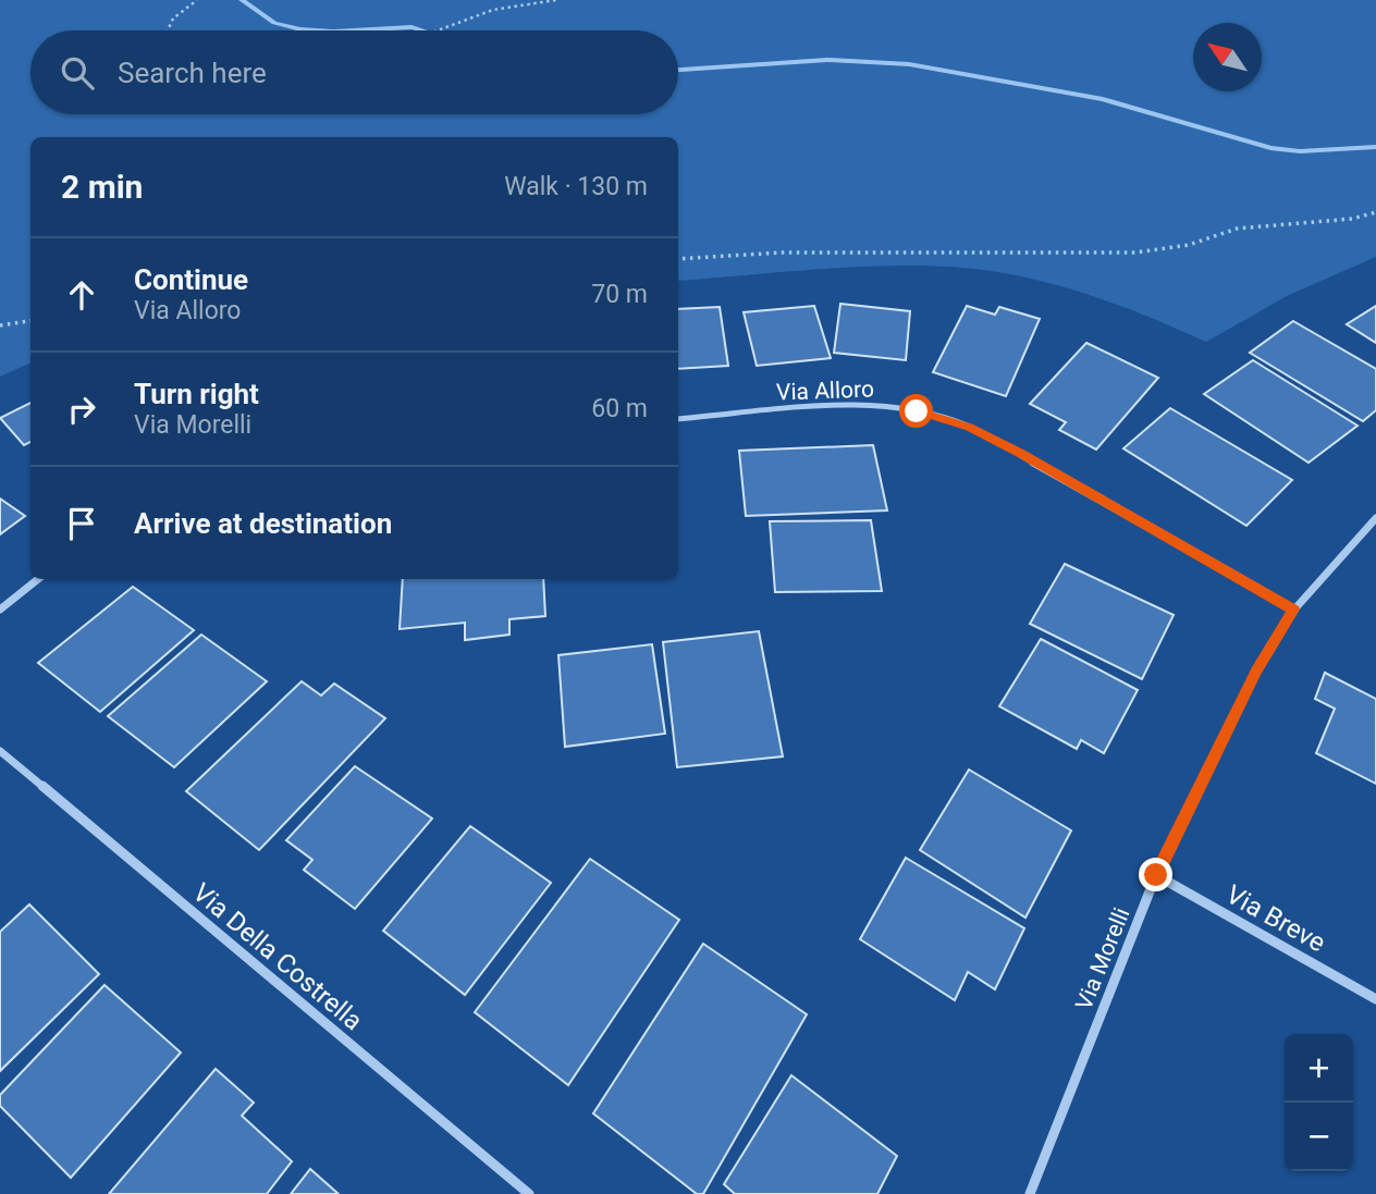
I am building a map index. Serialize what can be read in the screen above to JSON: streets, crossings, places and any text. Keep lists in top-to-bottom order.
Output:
{
  "streets": {
    "street": [
      "Via Alloro",
      "Via Breve",
      "Via Della Costrella",
      "Via Morelli"
    ]
  },
  "crossings": [
    ["Via Alloro", "Via Morelli"],
    ["Via Breve", "Via Morelli"]
  ],
  "north": "top left",
  "page": {
    "search": "Search here",
    "heading": ["2 min", "Walk · 130 m"],
    "list": [
      ["Continue", "Via Alloro", "70 m"],
      ["Turn right", "Via Morelli", "60 m"],
      "Arrive at destination"
    ],
    "map_buttons": ["+", "−"]
  }
}
